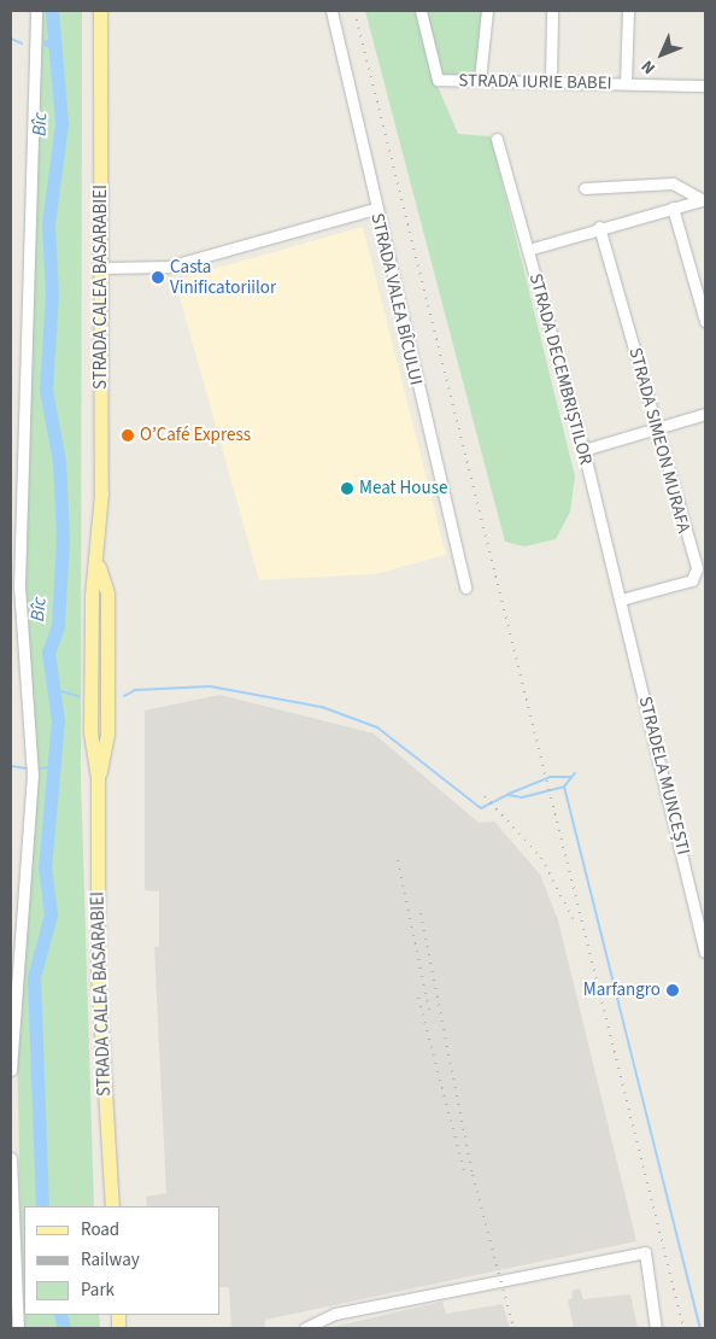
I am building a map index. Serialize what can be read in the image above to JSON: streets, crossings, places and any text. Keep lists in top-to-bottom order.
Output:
{
  "streets": {
    "main road": ["STRADA CALEA BASARABIEI"],
    "street": [
      "STRADA IURIE BABEI",
      "STRADA VALEA BÎCULUI",
      "STRADA DECEMBRIȘTILOR",
      "STRADA SIMEON MURAFA",
      "STRADELA MUNCEȘTI"
    ]
  },
  "crossings": [
    ["STRADA DECEMBRIȘTILOR", "STRADA SIMEON MURAFA"],
    ["STRADA DECEMBRIȘTILOR", "STRADELA MUNCEȘTI"],
    ["STRADA SIMEON MURAFA", "STRADELA MUNCEȘTI"]
  ],
  "water": ["Bîc"],
  "places": [
    "Casta Vinificatoriilor",
    "O’Café Express",
    "Meat House",
    "Marfangro"
  ],
  "legend": ["Road", "Railway", "Park"],
  "north": "bottom left"
}
